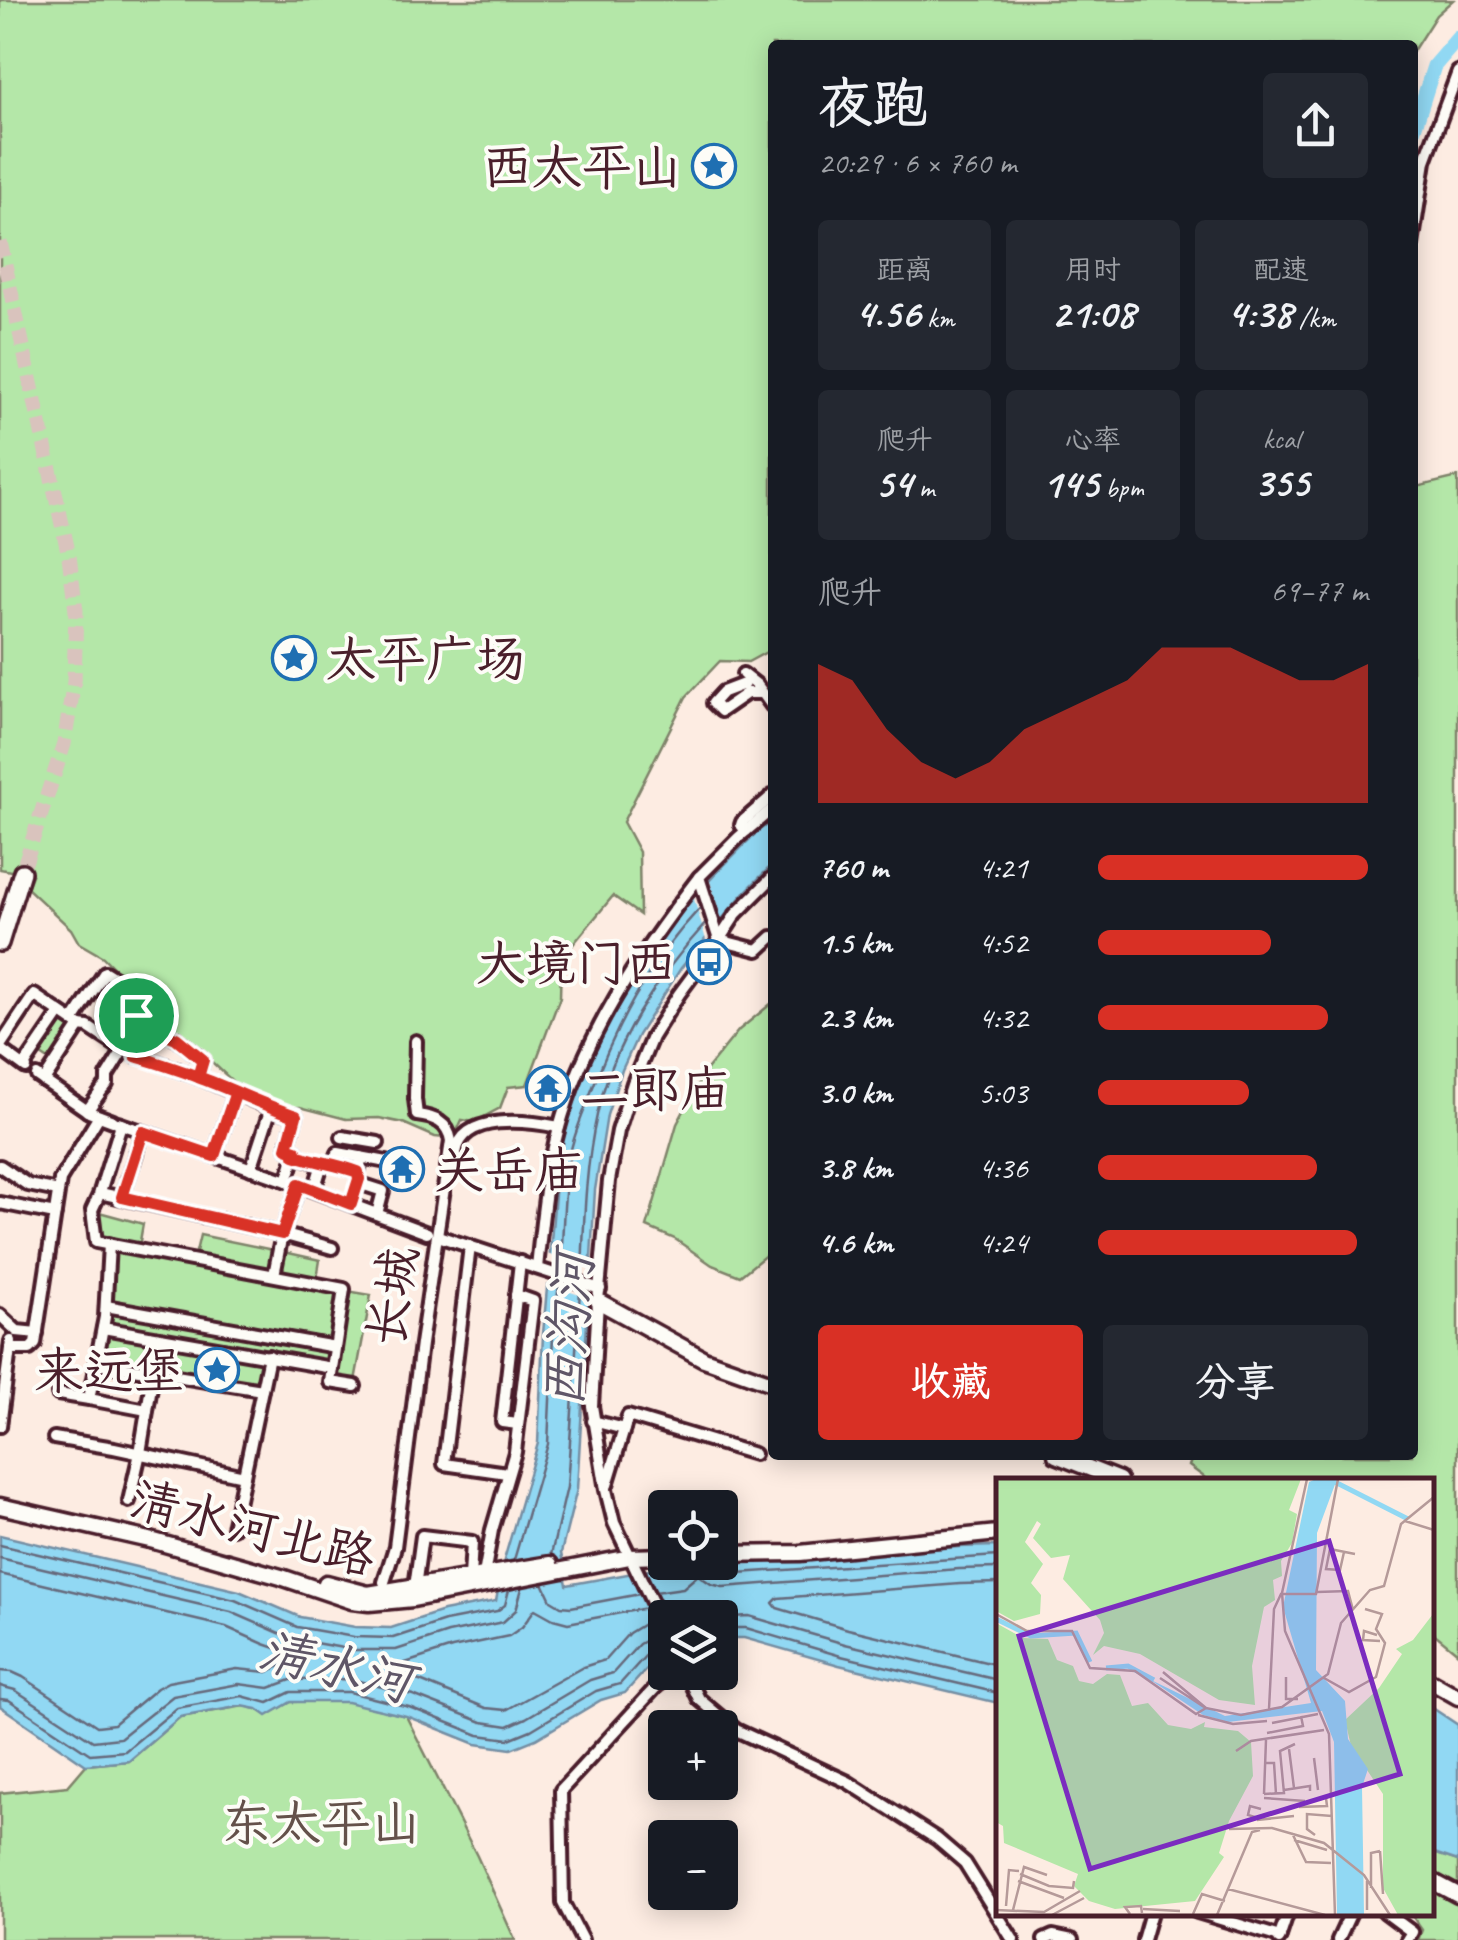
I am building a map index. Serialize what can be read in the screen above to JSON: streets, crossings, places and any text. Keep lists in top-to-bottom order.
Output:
{
  "streets": {
    "main road": ["清水河北路"],
    "street": ["长城"]
  },
  "water": ["西沟河", "清水河"],
  "parks": ["东太平山"],
  "places": {
    "place": ["西太平山", "太平广场", "来远堡"],
    "bus stop": ["大境门西"],
    "temple": ["二郎庙", "关岳庙"]
  },
  "page": {
    "heading": ["夜跑", "20:29 · 6 × 760 m"],
    "stats": [
      ["距离", "4.56 km"],
      ["用时", "21:08"],
      ["配速", "4:38 /km"],
      ["爬升", "54 m"],
      ["心率", "145 bpm"],
      ["kcal", "355"]
    ],
    "chart": ["爬升", "69–77 m"],
    "list": [
      {
        "name": "760 m",
        "note": "4:21"
      },
      {
        "name": "1.5 km",
        "note": "4:52"
      },
      {
        "name": "2.3 km",
        "note": "4:32"
      },
      {
        "name": "3.0 km",
        "note": "5:03"
      },
      {
        "name": "3.8 km",
        "note": "4:36"
      },
      {
        "name": "4.6 km",
        "note": "4:24"
      }
    ],
    "buttons": ["收藏", "分享"],
    "map_buttons": ["+", "−"]
  }
}
